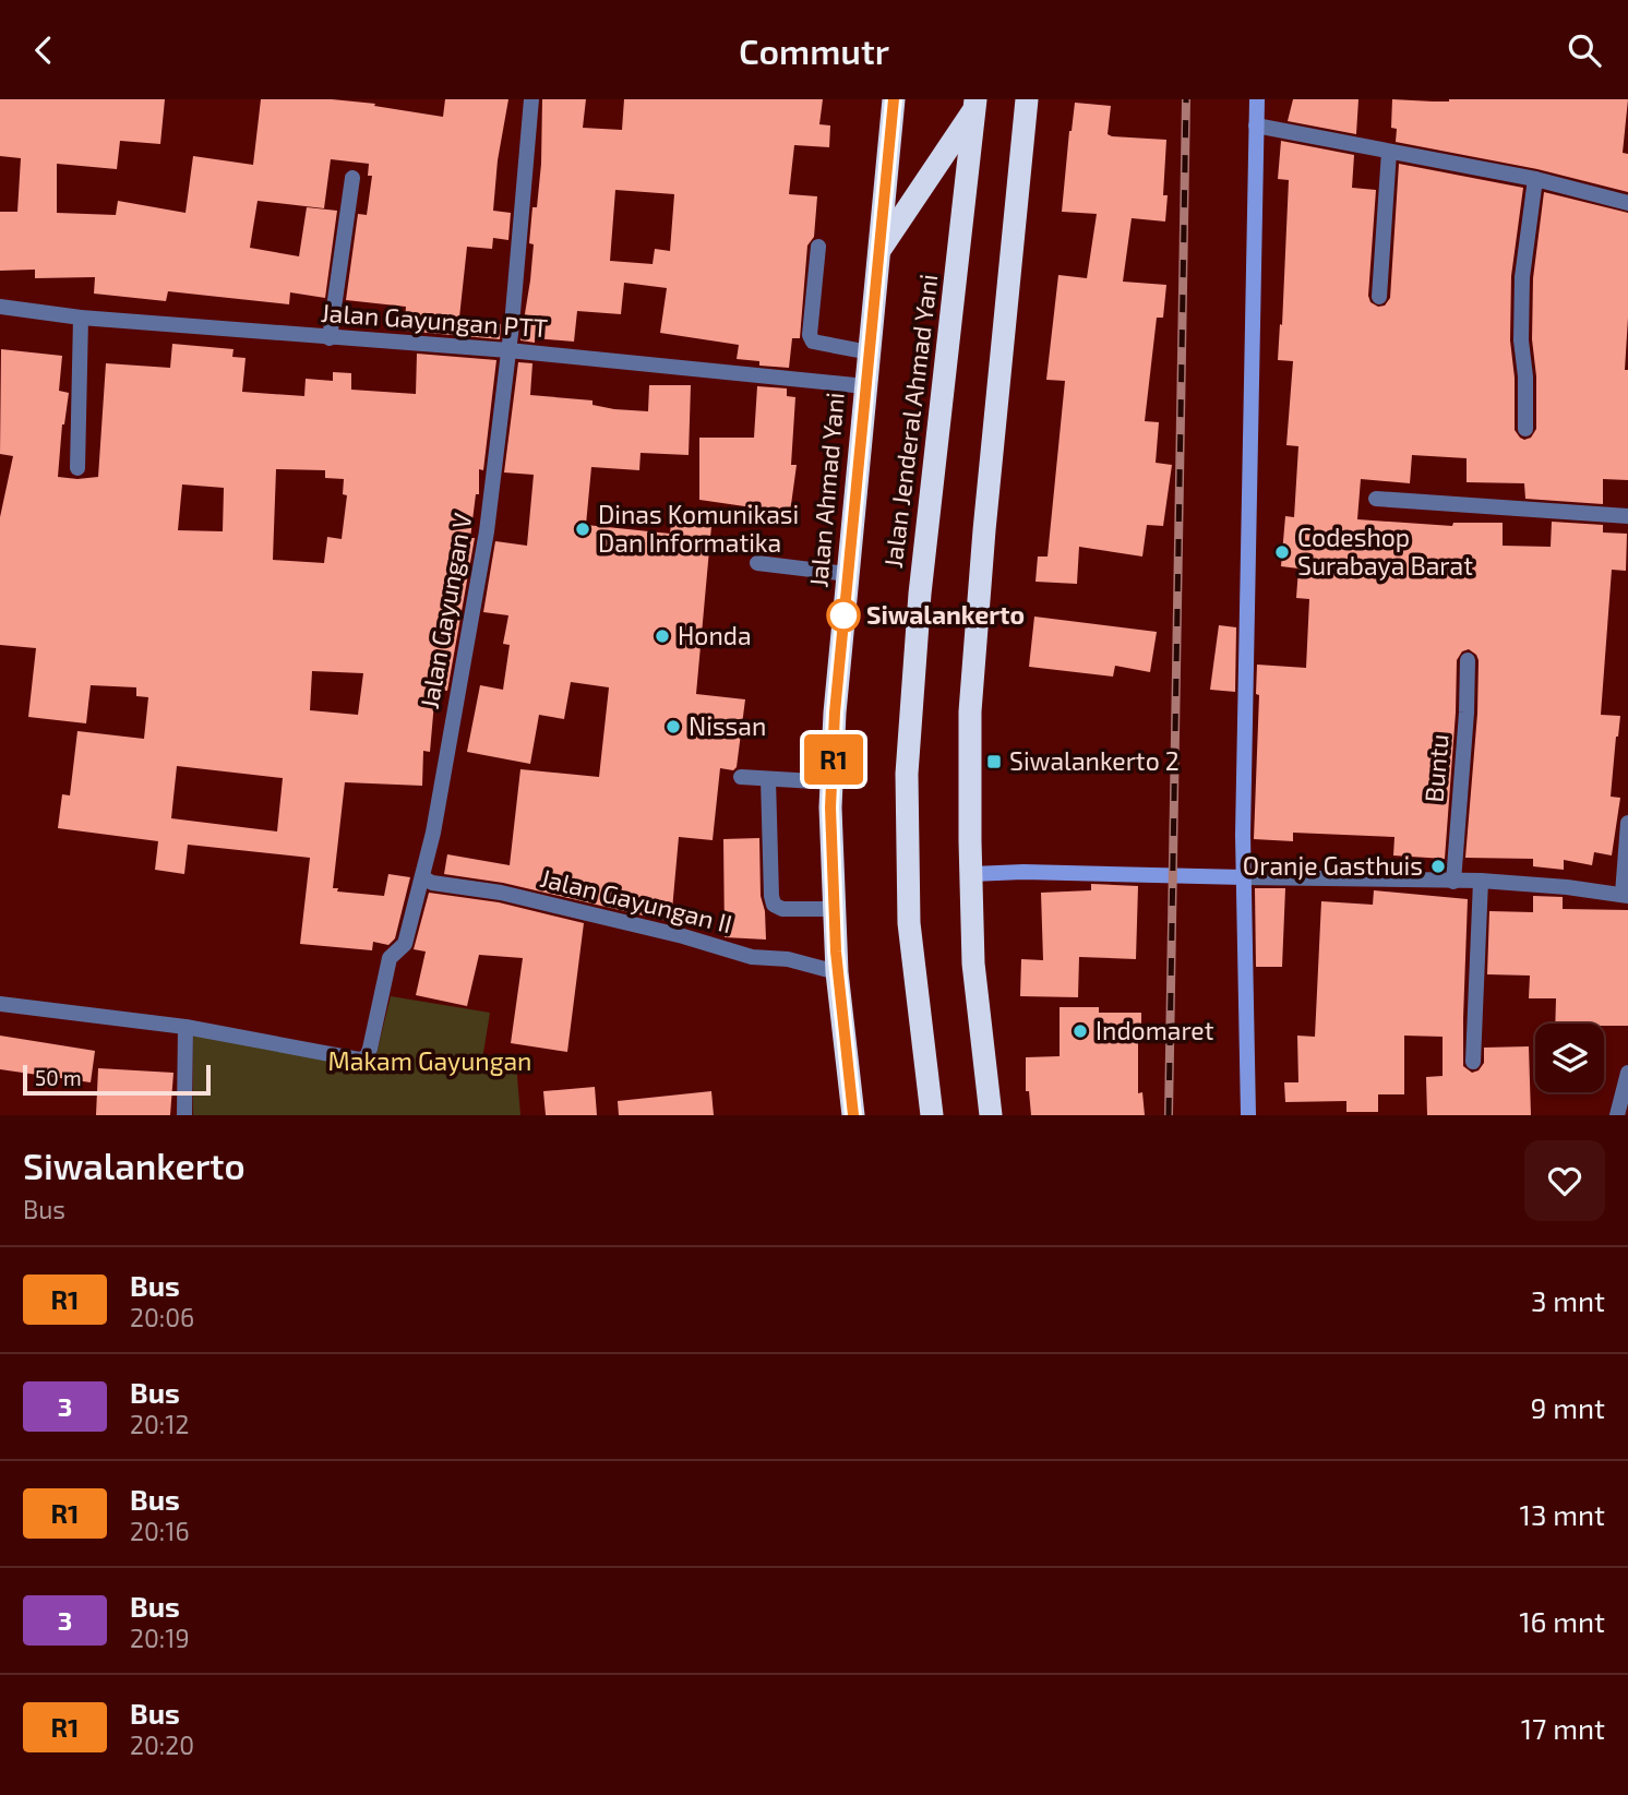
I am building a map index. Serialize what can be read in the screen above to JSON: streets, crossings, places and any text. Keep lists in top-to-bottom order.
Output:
{
  "streets": {
    "highway": ["Jalan Jenderal Ahmad Yani", "Jalan Ahmad Yani"],
    "street": [
      "Jalan Gayungan PTT",
      "Jalan Gayungan V",
      "Buntu",
      "Jalan Gayungan II"
    ]
  },
  "crossings": [
    ["Jalan Gayungan PTT", "Jalan Ahmad Yani"],
    ["Jalan Gayungan PTT", "Jalan Gayungan V"],
    ["Jalan Ahmad Yani", "Jalan Gayungan II"],
    ["Jalan Gayungan V", "Jalan Gayungan II"]
  ],
  "parks": ["Makam Gayungan"],
  "places": {
    "other": [
      "Dinas Komunikasi Dan Informatika",
      "Codeshop Surabaya Barat",
      "Siwalankerto",
      "Honda",
      "Nissan",
      "Oranje Gasthuis",
      "Indomaret"
    ],
    "transit": ["Siwalankerto 2"]
  },
  "lines": ["bus line R1"],
  "scale_bar": "50 m",
  "page": {
    "header": "Commutr",
    "on_map": "R1",
    "scale": "50 m",
    "heading": ["Siwalankerto", "Bus"],
    "list": [
      {
        "mark": "R1",
        "name": "Bus",
        "note": "20:06",
        "value": "3 mnt"
      },
      {
        "mark": "3",
        "name": "Bus",
        "note": "20:12",
        "value": "9 mnt"
      },
      {
        "mark": "R1",
        "name": "Bus",
        "note": "20:16",
        "value": "13 mnt"
      },
      {
        "mark": "3",
        "name": "Bus",
        "note": "20:19",
        "value": "16 mnt"
      },
      {
        "mark": "R1",
        "name": "Bus",
        "note": "20:20",
        "value": "17 mnt"
      }
    ]
  }
}
